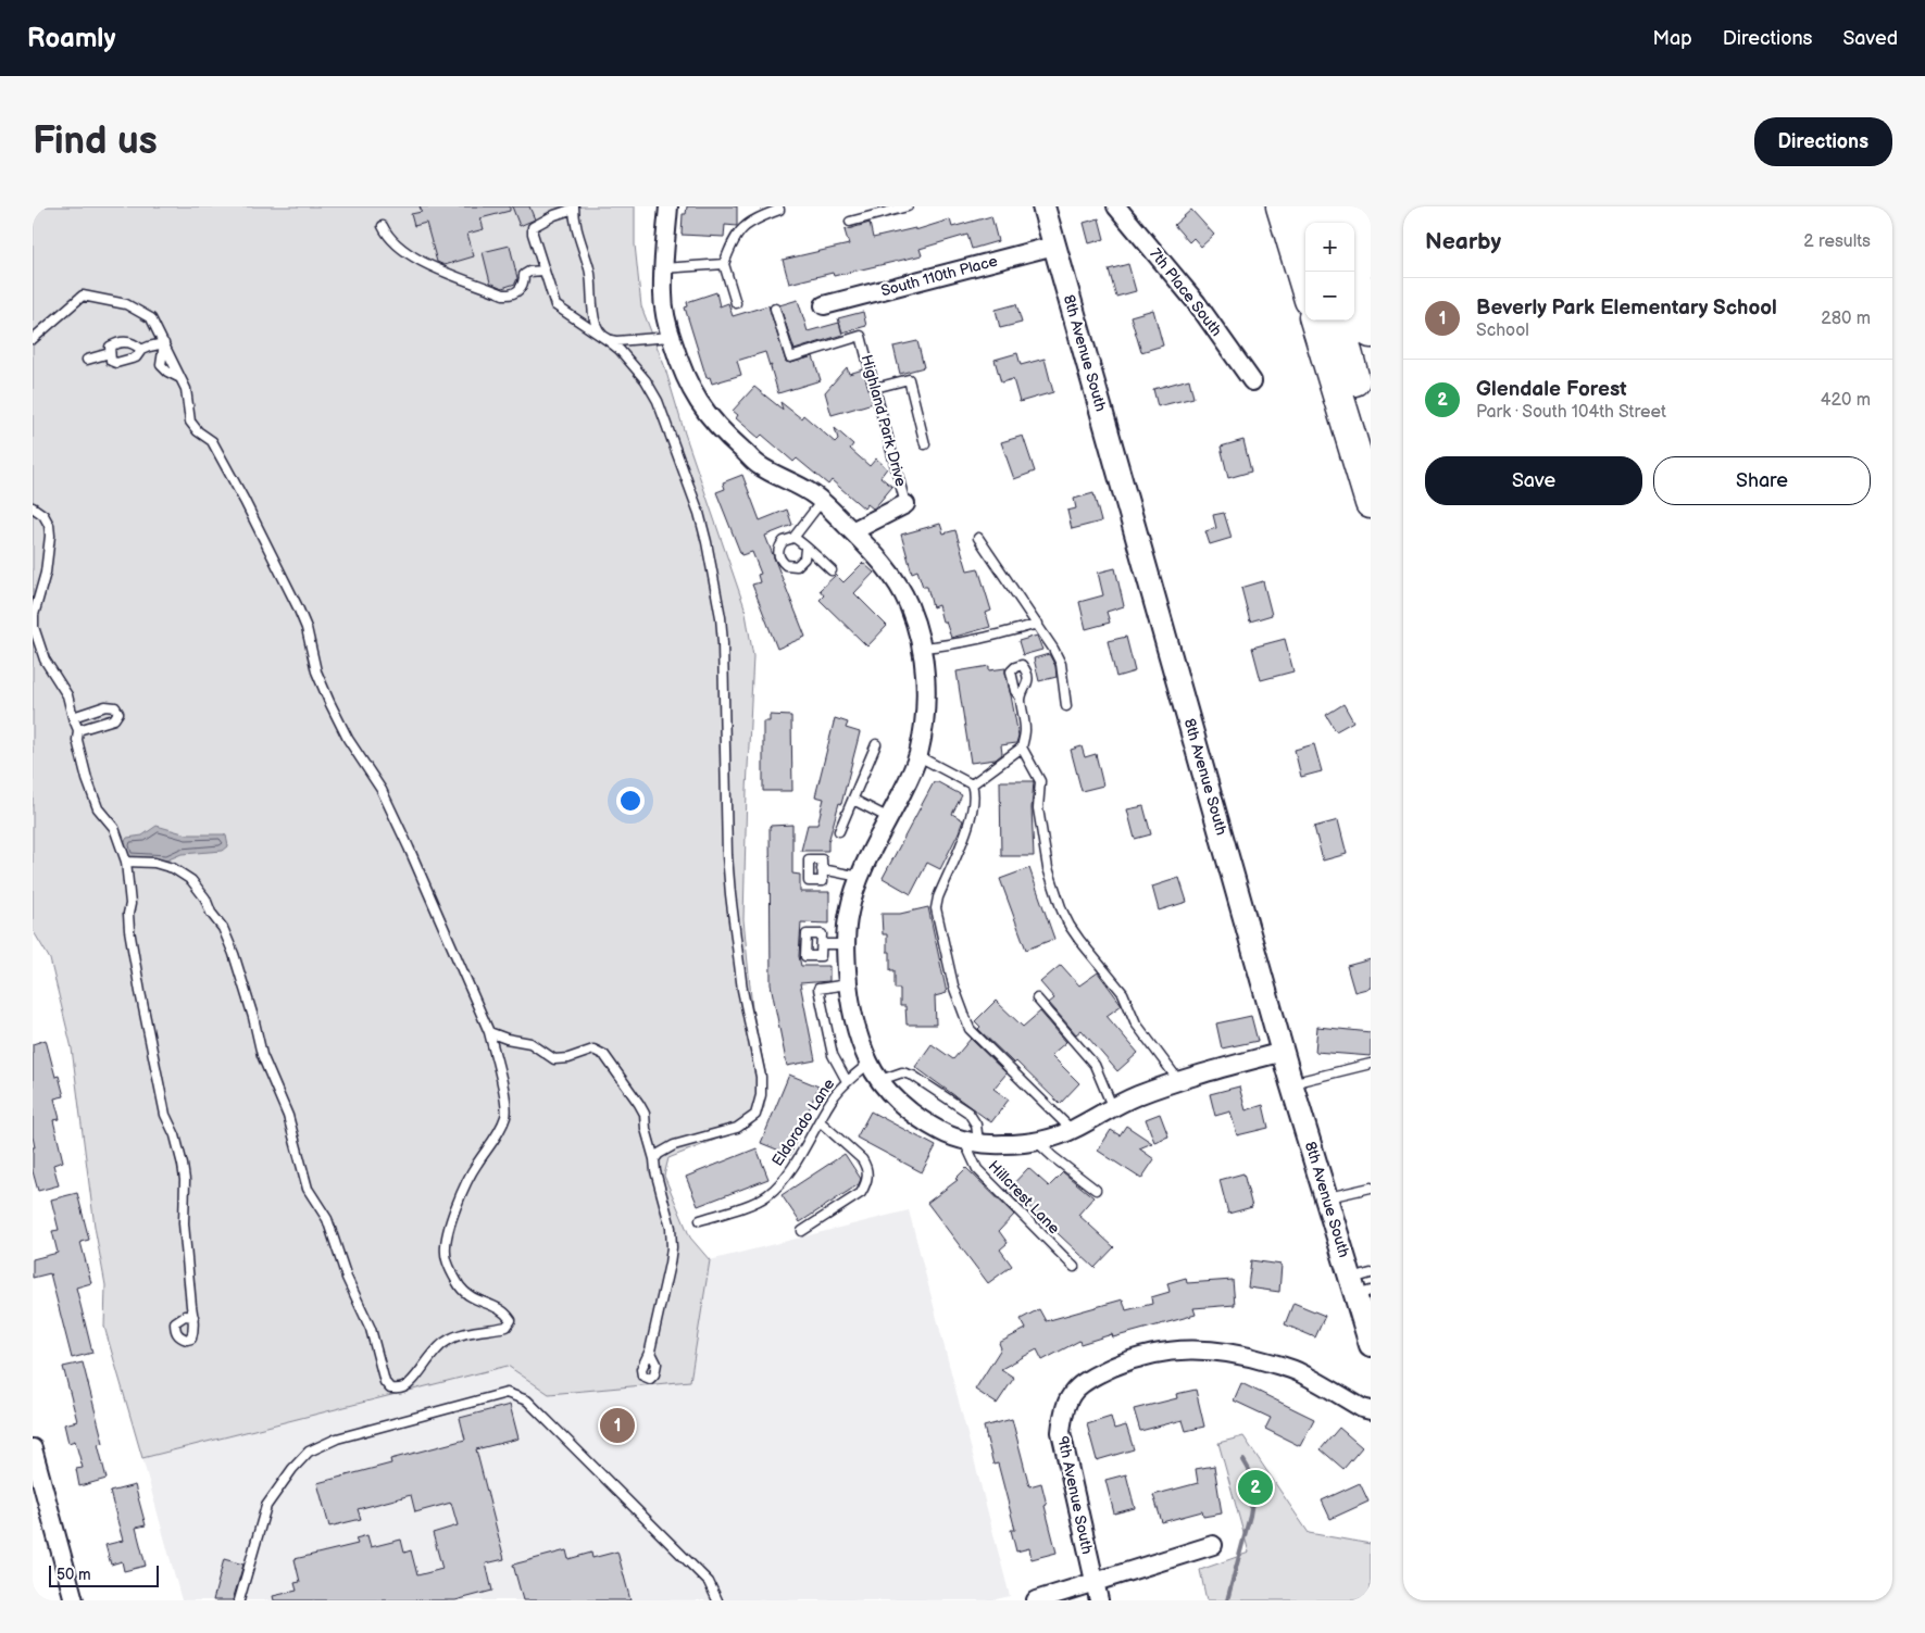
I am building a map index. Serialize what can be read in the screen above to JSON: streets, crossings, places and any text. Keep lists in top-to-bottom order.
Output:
{
  "streets": {
    "street": [
      "South 110th Place",
      "7th Place South",
      "8th Avenue South",
      "Highland Park Drive",
      "9th Avenue South"
    ],
    "lane": ["Eldorado Lane", "Hillcrest Lane"]
  },
  "crossings": [
    ["South 110th Place", "8th Avenue South"]
  ],
  "scale_bar": "50 m",
  "page": {
    "header": "Roamly",
    "nav": ["Map", "Directions", "Saved"],
    "buttons": [
      "Directions",
      ["Save", "Share"]
    ],
    "title": "Find us",
    "heading": ["Nearby", "2 results"],
    "map_buttons": ["+", "−"],
    "list": [
      {
        "mark": "1",
        "name": "Beverly Park Elementary School",
        "note": "School",
        "value": "280 m"
      },
      {
        "mark": "2",
        "name": "Glendale Forest",
        "note": "Park · South 104th Street",
        "value": "420 m"
      }
    ],
    "pins": ["1", "2"],
    "scale": "50 m"
  }
}
